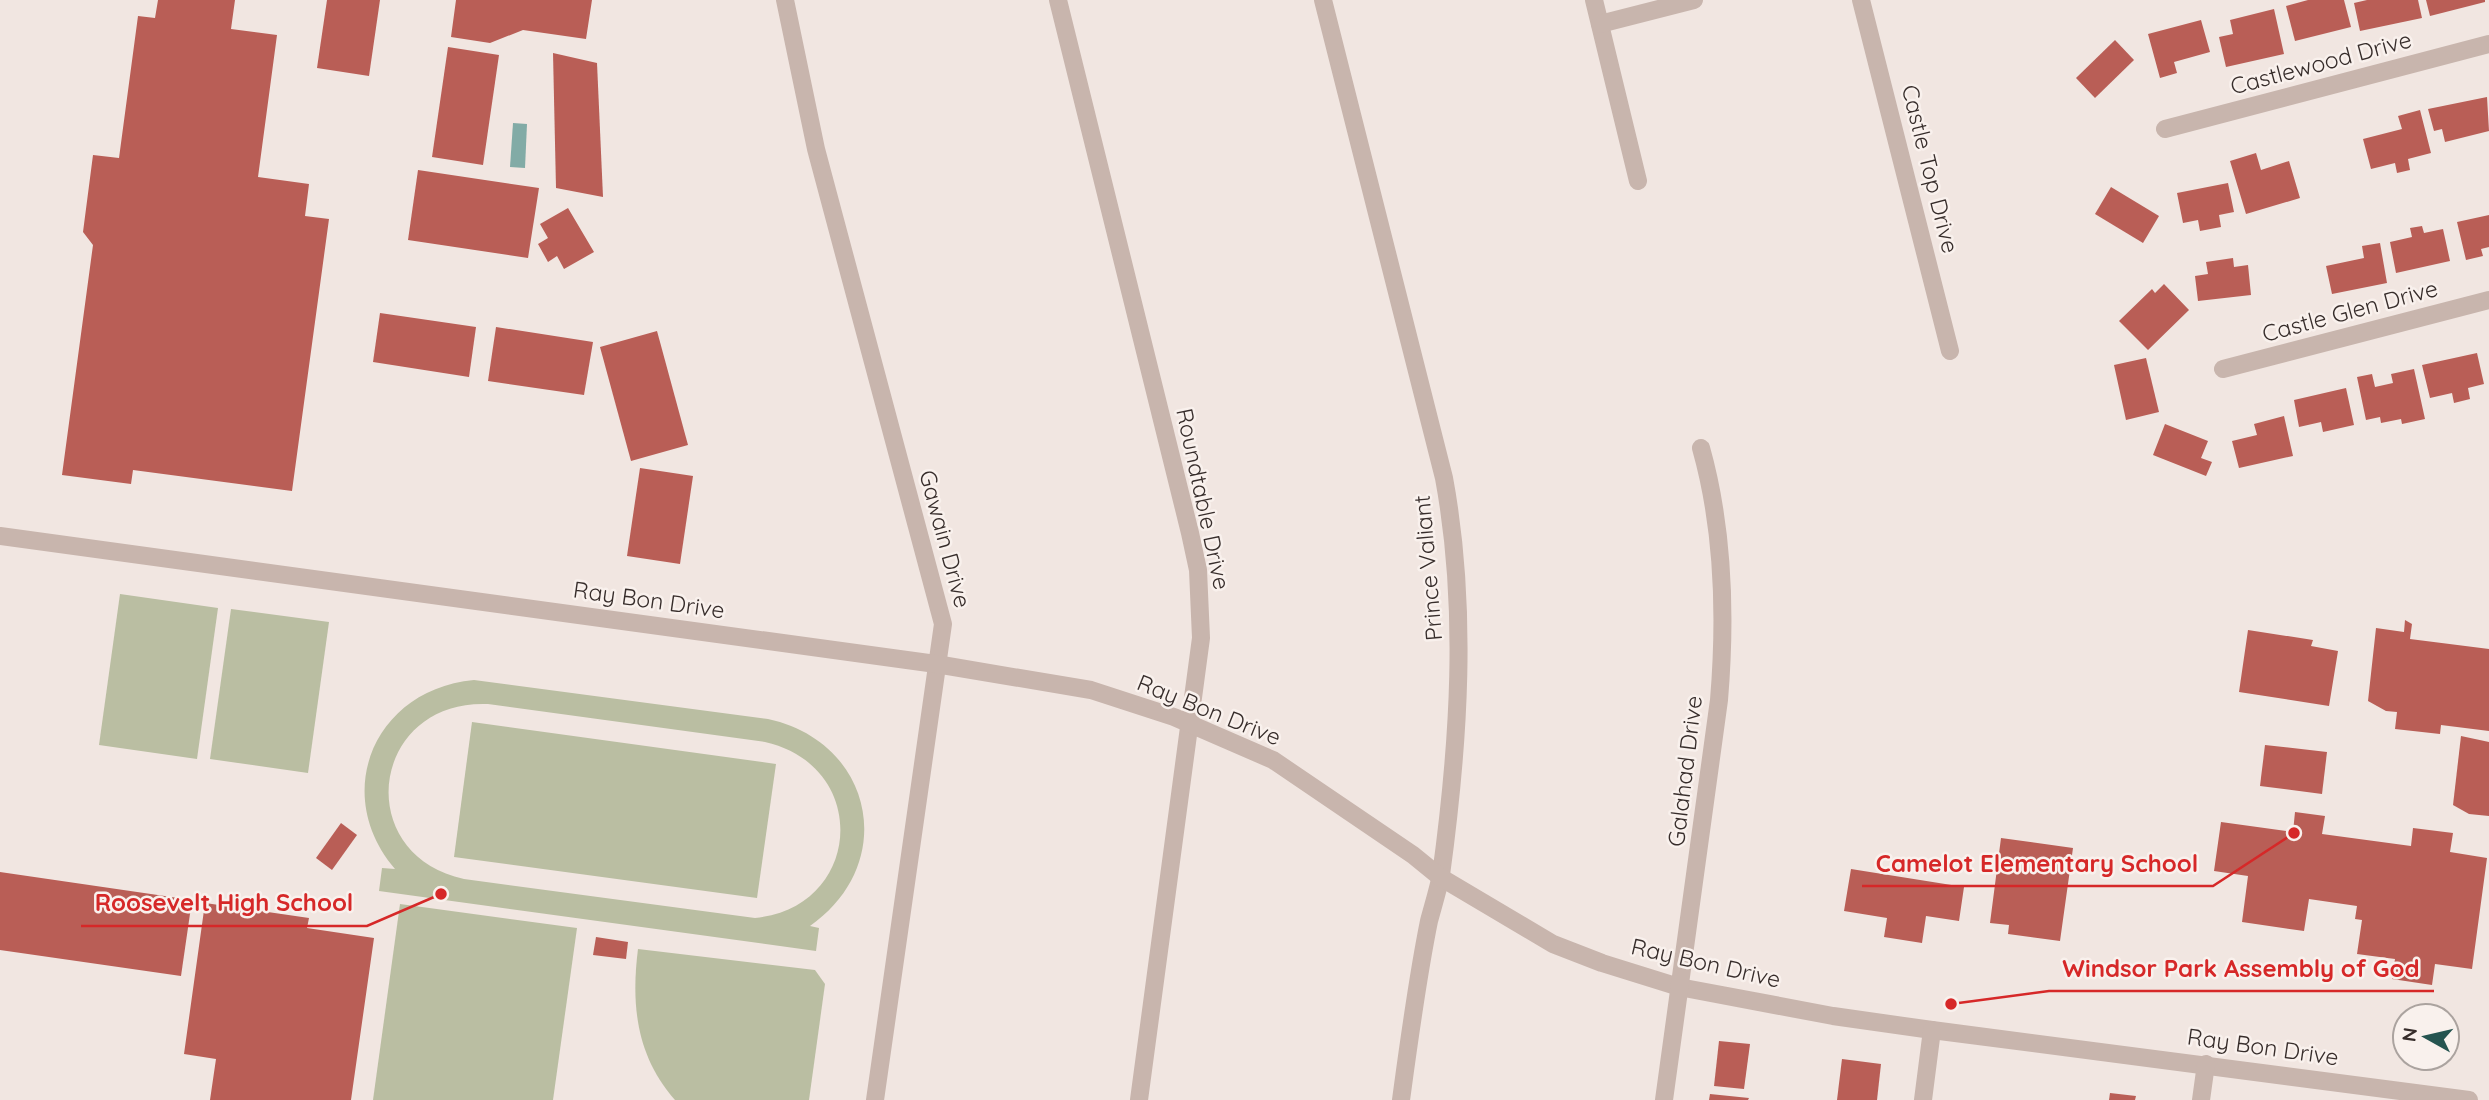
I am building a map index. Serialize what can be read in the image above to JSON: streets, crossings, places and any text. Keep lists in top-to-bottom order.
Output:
{
  "streets": {
    "street": [
      "Castlewood Drive",
      "Castle Top Drive",
      "Castle Glen Drive",
      "Roundtable Drive",
      "Gawain Drive",
      "Prince Valiant",
      "Ray Bon Drive",
      "Galahad Drive"
    ]
  },
  "crossings": [
    ["Roundtable Drive", "Ray Bon Drive"],
    ["Gawain Drive", "Ray Bon Drive"],
    ["Prince Valiant", "Ray Bon Drive"],
    ["Ray Bon Drive", "Galahad Drive"]
  ],
  "places": ["Camelot Elementary School", "Roosevelt High School", "Windsor Park Assembly of God"],
  "north": "left"
}
